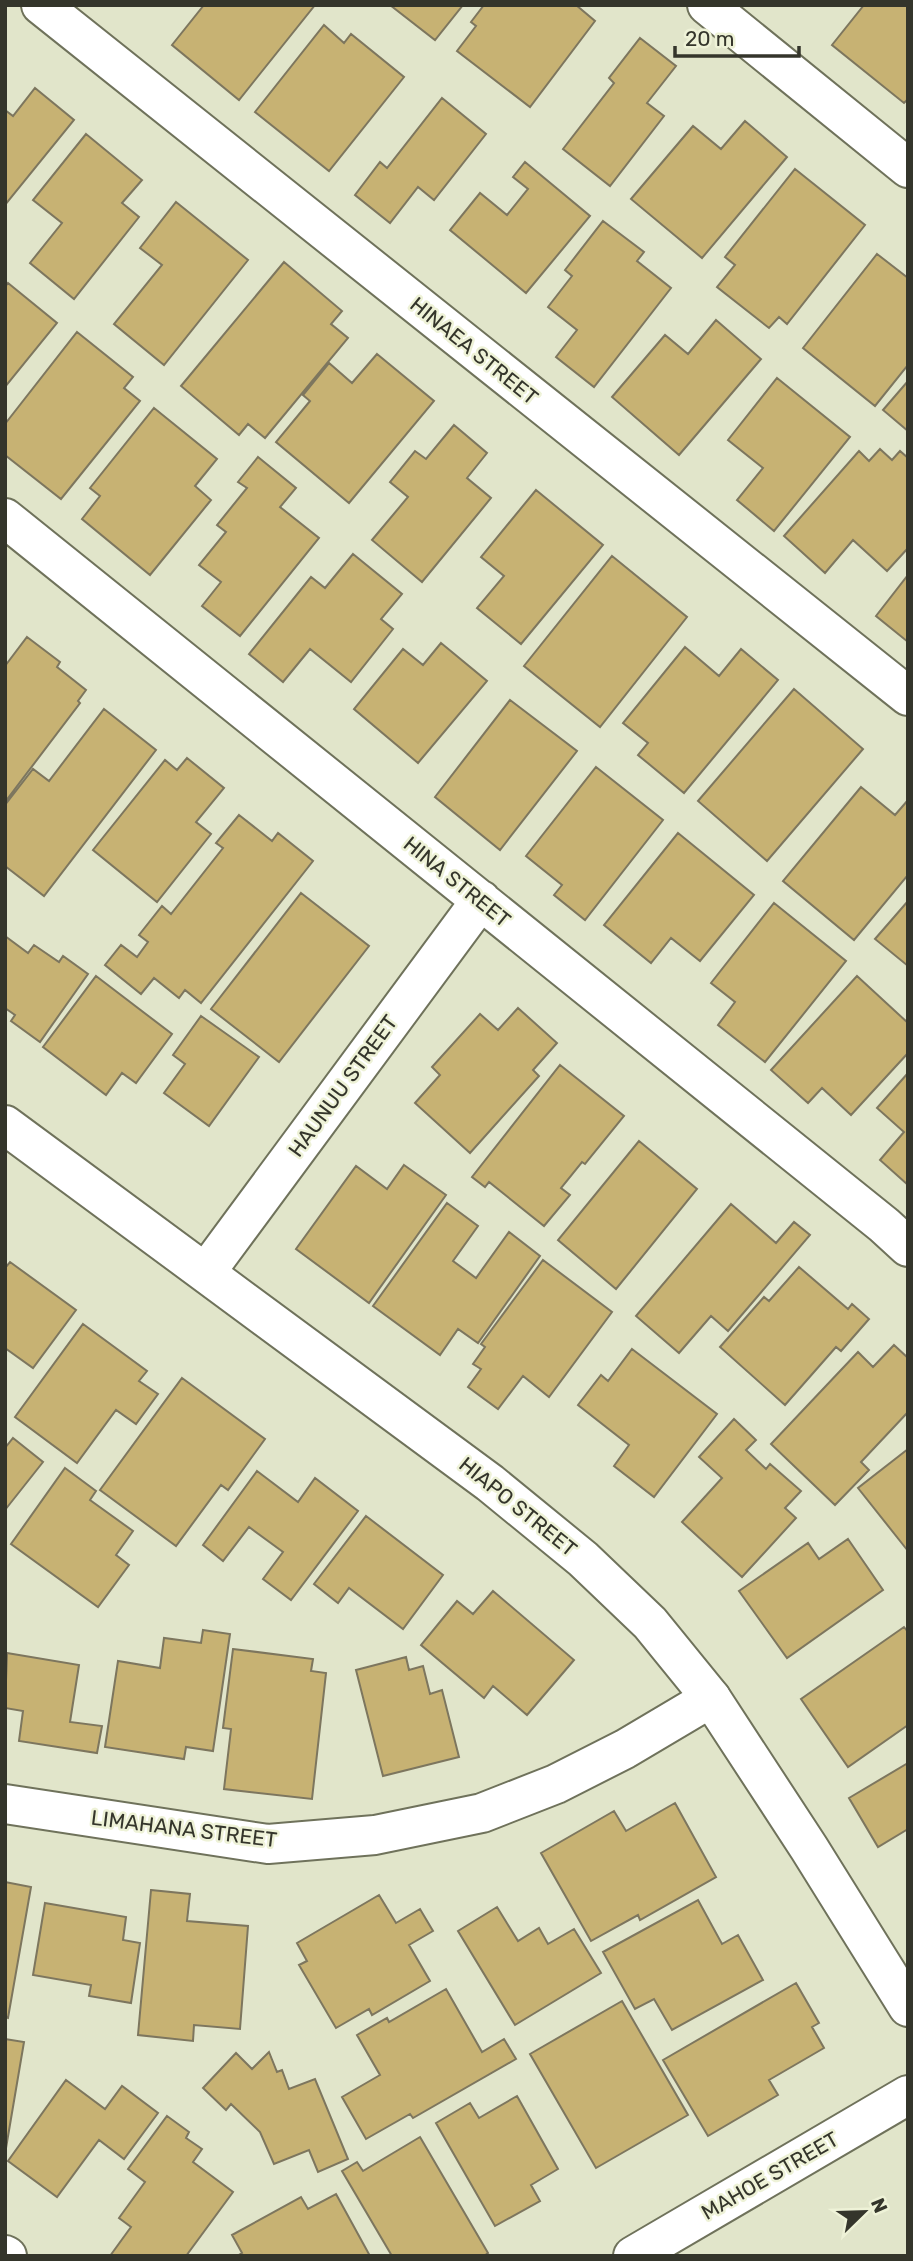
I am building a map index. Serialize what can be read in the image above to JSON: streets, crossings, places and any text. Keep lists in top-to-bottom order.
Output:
{
  "streets": {
    "street": [
      "HINAEA STREET",
      "HINA STREET",
      "HAUNUU STREET",
      "HIAPO STREET",
      "LIMAHANA STREET",
      "MAHOE STREET"
    ]
  },
  "crossings": [
    ["HINA STREET", "HAUNUU STREET"],
    ["HAUNUU STREET", "HIAPO STREET"],
    ["HIAPO STREET", "LIMAHANA STREET"]
  ],
  "scale_bar": "20 m",
  "north": "top right"
}
